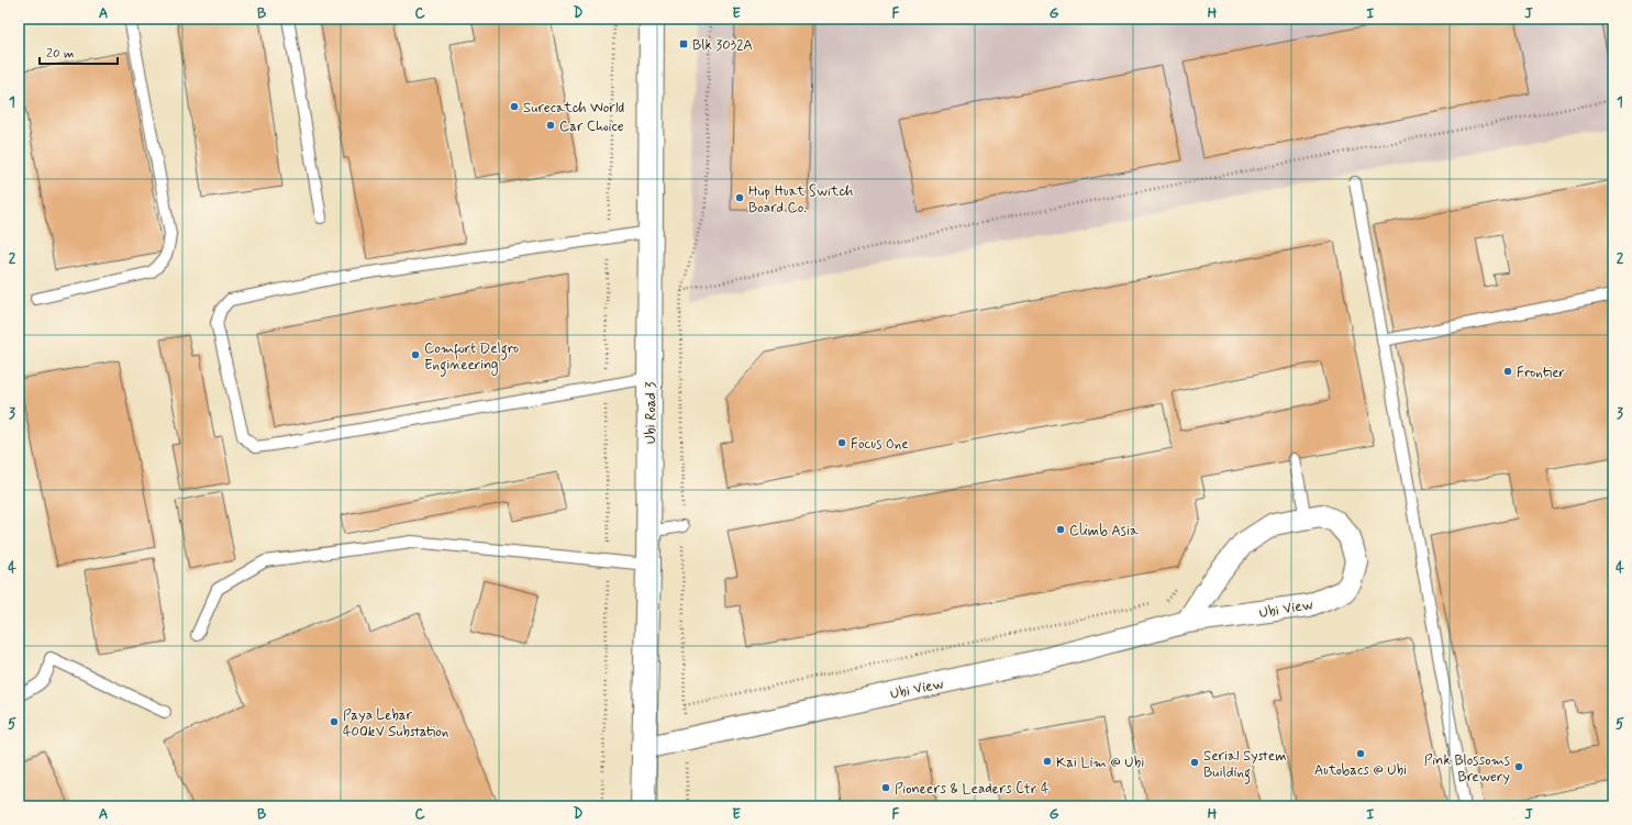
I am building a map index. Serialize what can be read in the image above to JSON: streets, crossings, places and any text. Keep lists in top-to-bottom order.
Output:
{
  "streets": {
    "street": ["Ubi Road 3", "Ubi View"]
  },
  "crossings": [
    ["Ubi Road 3", "Ubi View"]
  ],
  "places": {
    "transit": ["Blk 3032A"],
    "other": [
      "Surecatch World",
      "Car Choice",
      "Hup Huat Switch Board Co.",
      "Comfort Delgro Engineering",
      "Frontier",
      "Focus One",
      "Climb Asia",
      "Paya Lebar 400kV Substation",
      "Autobacs @ Ubi",
      "Kai Lim @ Ubi",
      "Serial System Building",
      "Pink Blossoms Brewery",
      "Pioneers & Leaders Ctr 4"
    ]
  },
  "scale_bar": "20 m",
  "grid": {
    "columns": [
      "A",
      "B",
      "C",
      "D",
      "E",
      "F",
      "G",
      "H",
      "I",
      "J"
    ],
    "rows": [
      "1",
      "2",
      "3",
      "4",
      "5"
    ]
  }
}
